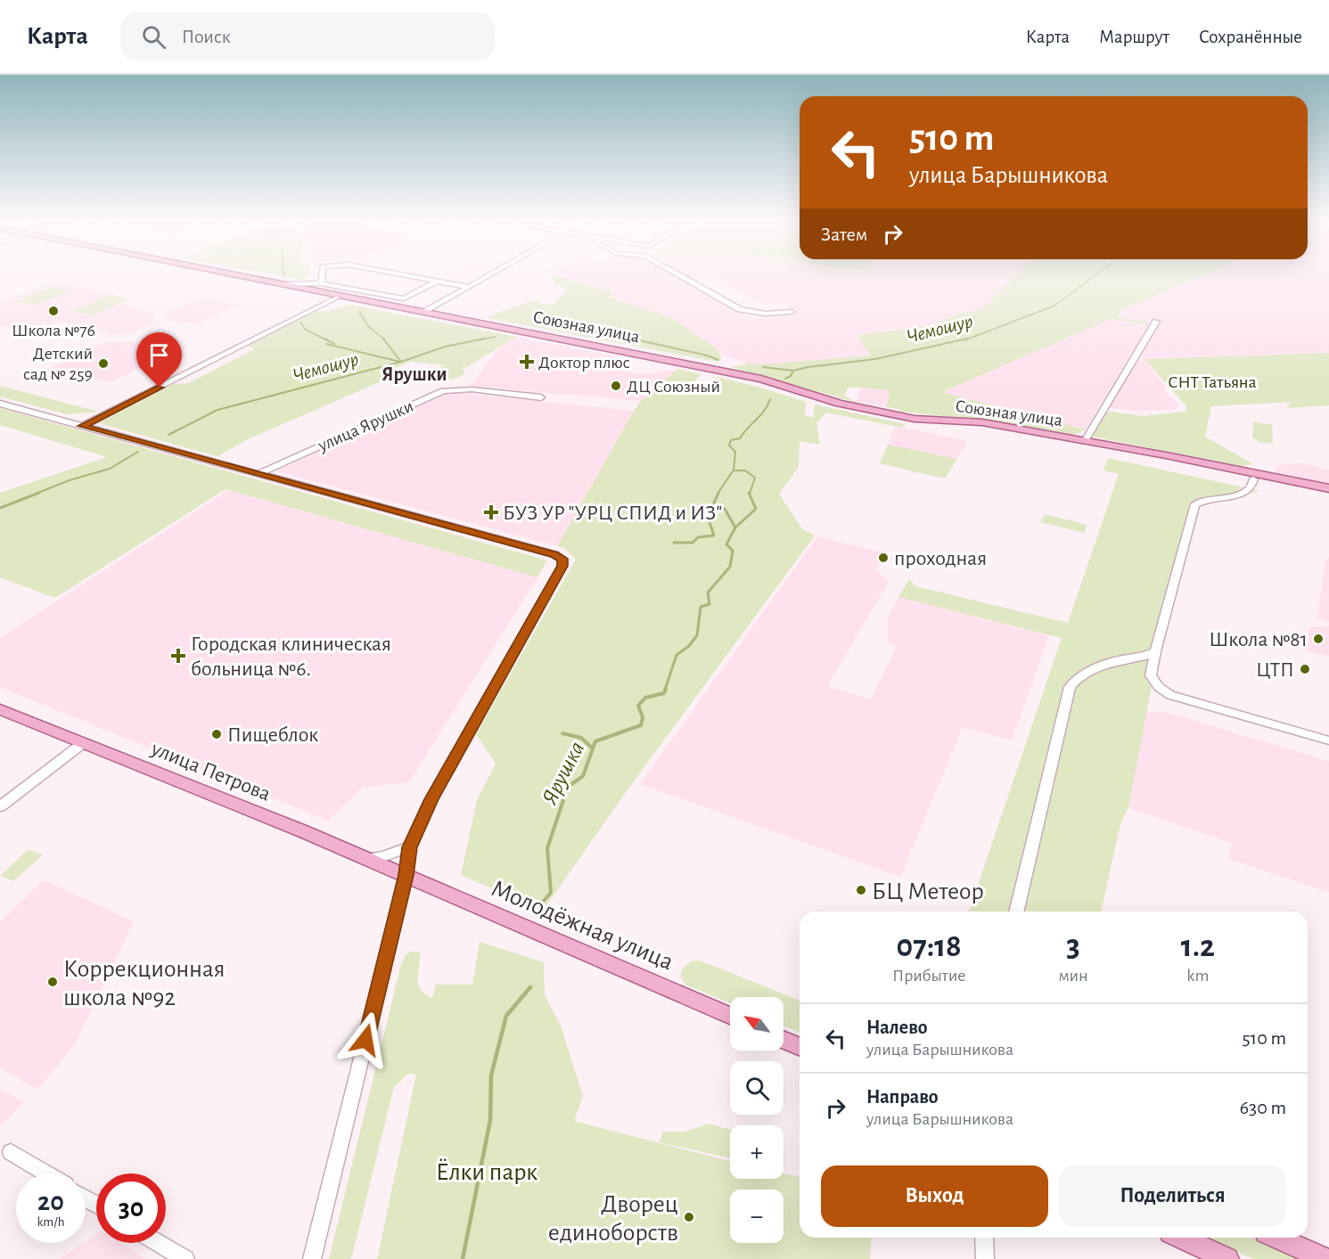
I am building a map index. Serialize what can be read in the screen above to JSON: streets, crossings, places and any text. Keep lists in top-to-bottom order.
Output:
{
  "streets": {
    "main road": ["Союзная улица", "улица Петрова", "Молодёжная улица"],
    "street": ["улица Ярушки"]
  },
  "crossings": [
    ["улица Петрова", "Молодёжная улица"]
  ],
  "districts": ["Ярушки"],
  "water": ["Чемошур", "Ярушка"],
  "parks": ["СНТ Татьяна", "Ёлки парк"],
  "places": {
    "other": [
      "Школа №76",
      "Детский сад № 259",
      "ДЦ Союзный",
      "проходная",
      "Школа №81",
      "ЦТП",
      "Пищеблок",
      "БЦ Метеор",
      "Коррекционная школа №92",
      "Дворец единоборств"
    ],
    "health": ["Доктор плюс", "БУЗ УР \"УРЦ СПИД и ИЗ\"", "Городская клиническая больница №6."]
  },
  "north": "top left",
  "page": {
    "header": "Карта",
    "search": "Поиск",
    "nav": ["Карта", "Маршрут", "Сохранённые"],
    "turn": ["510 m", "улица Барышникова"],
    "then": "Затем",
    "eta": [
      "07:18",
      "Прибытие",
      "3",
      "мин",
      "1.2",
      "km"
    ],
    "map_buttons": ["+", "−"],
    "list": [
      {
        "name": "Налево",
        "note": "улица Барышникова",
        "value": "510 m"
      },
      {
        "name": "Направо",
        "note": "улица Барышникова",
        "value": "630 m"
      }
    ],
    "buttons": ["Выход", "Поделиться"],
    "speed": "20 km/h",
    "limit": "30"
  }
}
